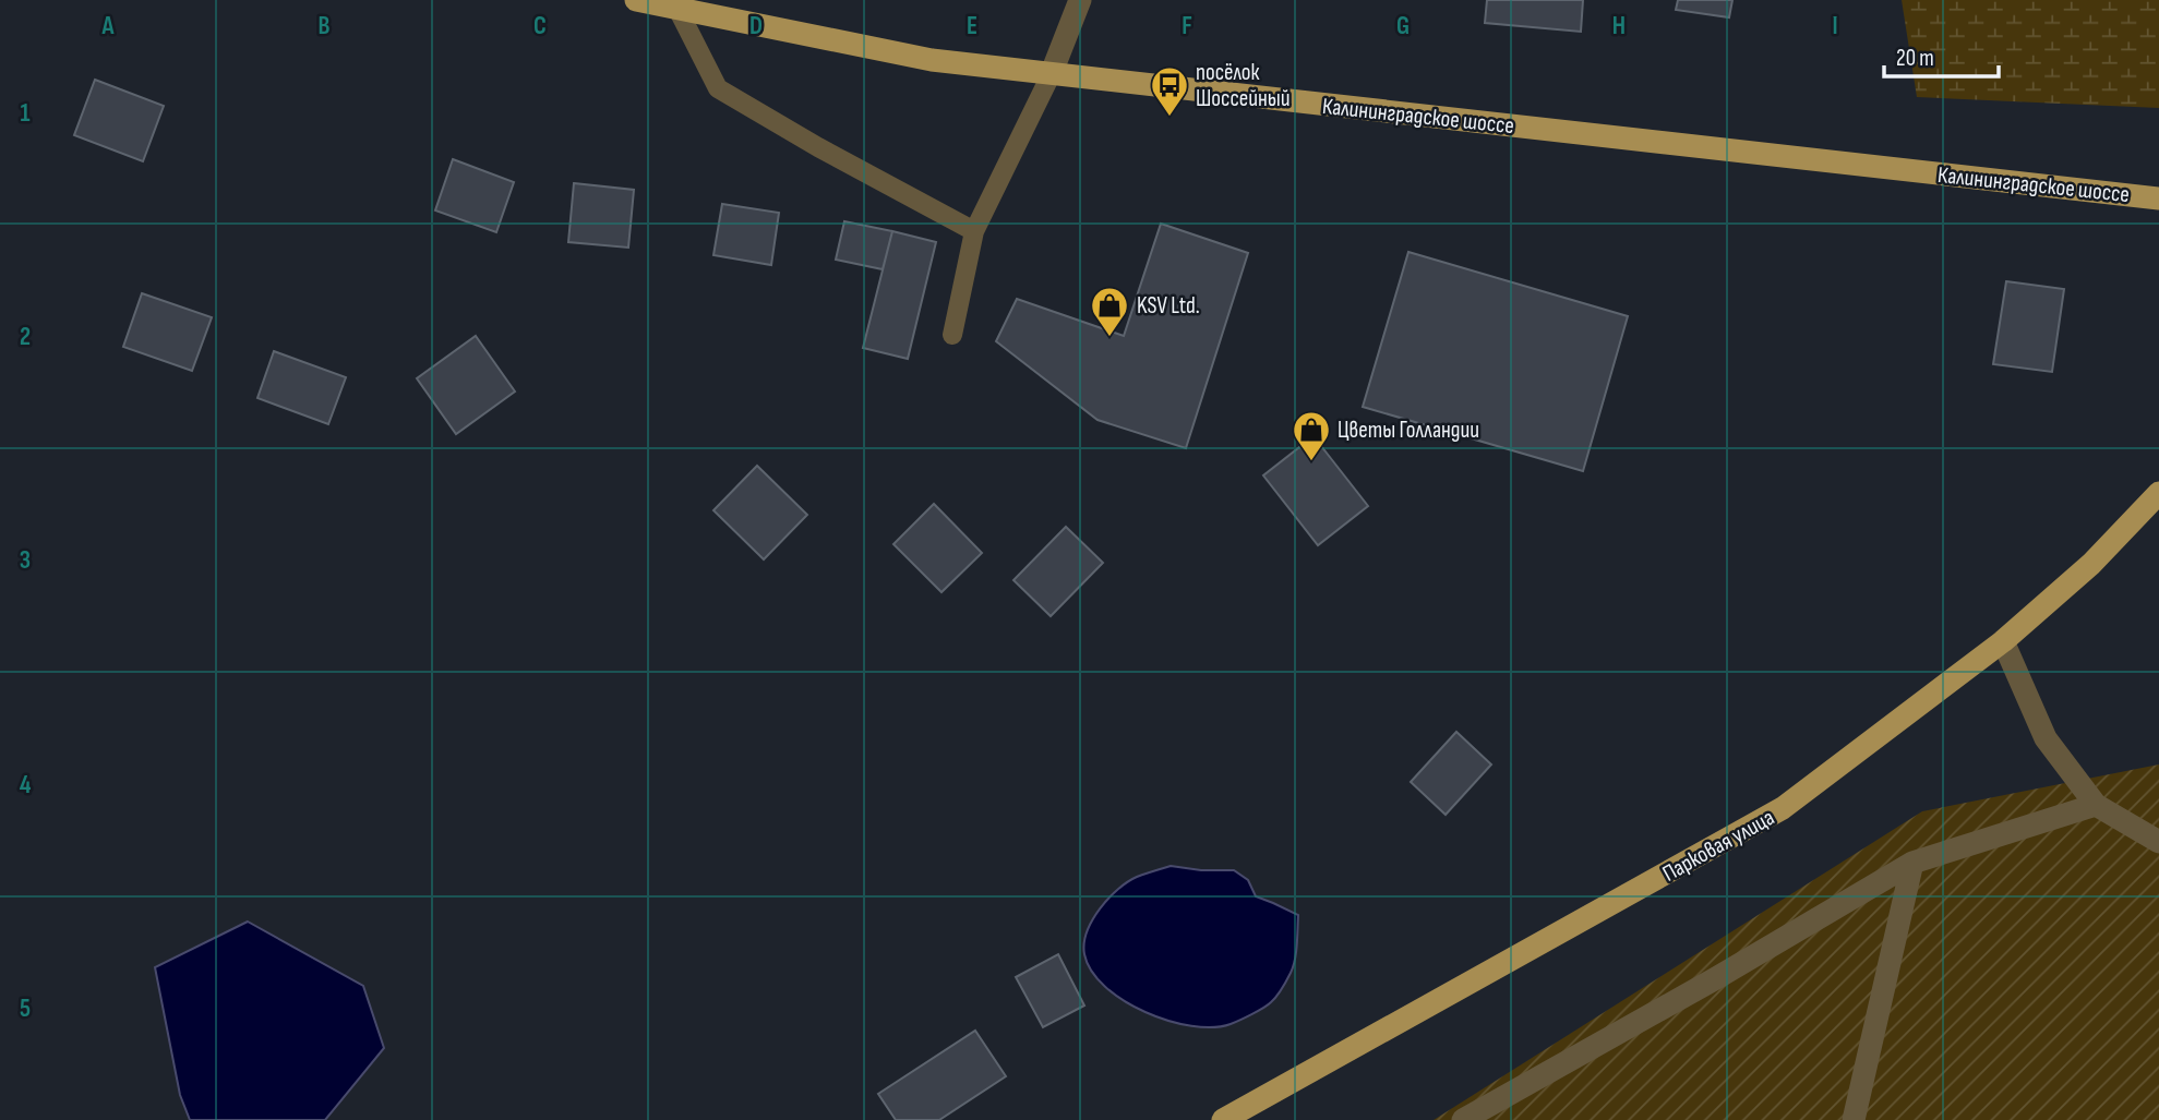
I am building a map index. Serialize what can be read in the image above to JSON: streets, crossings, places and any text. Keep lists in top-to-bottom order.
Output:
{
  "streets": {
    "main road": ["Калининградское шоссе", "Парковая улица"]
  },
  "places": {
    "bus stop": ["посёлок Шоссейный"],
    "shop": ["KSV Ltd.", "Цветы Голландии"]
  },
  "scale_bar": "20 m",
  "grid": {
    "columns": [
      "A",
      "B",
      "C",
      "D",
      "E",
      "F",
      "G",
      "H",
      "I"
    ],
    "rows": [
      "1",
      "2",
      "3",
      "4",
      "5"
    ]
  }
}
